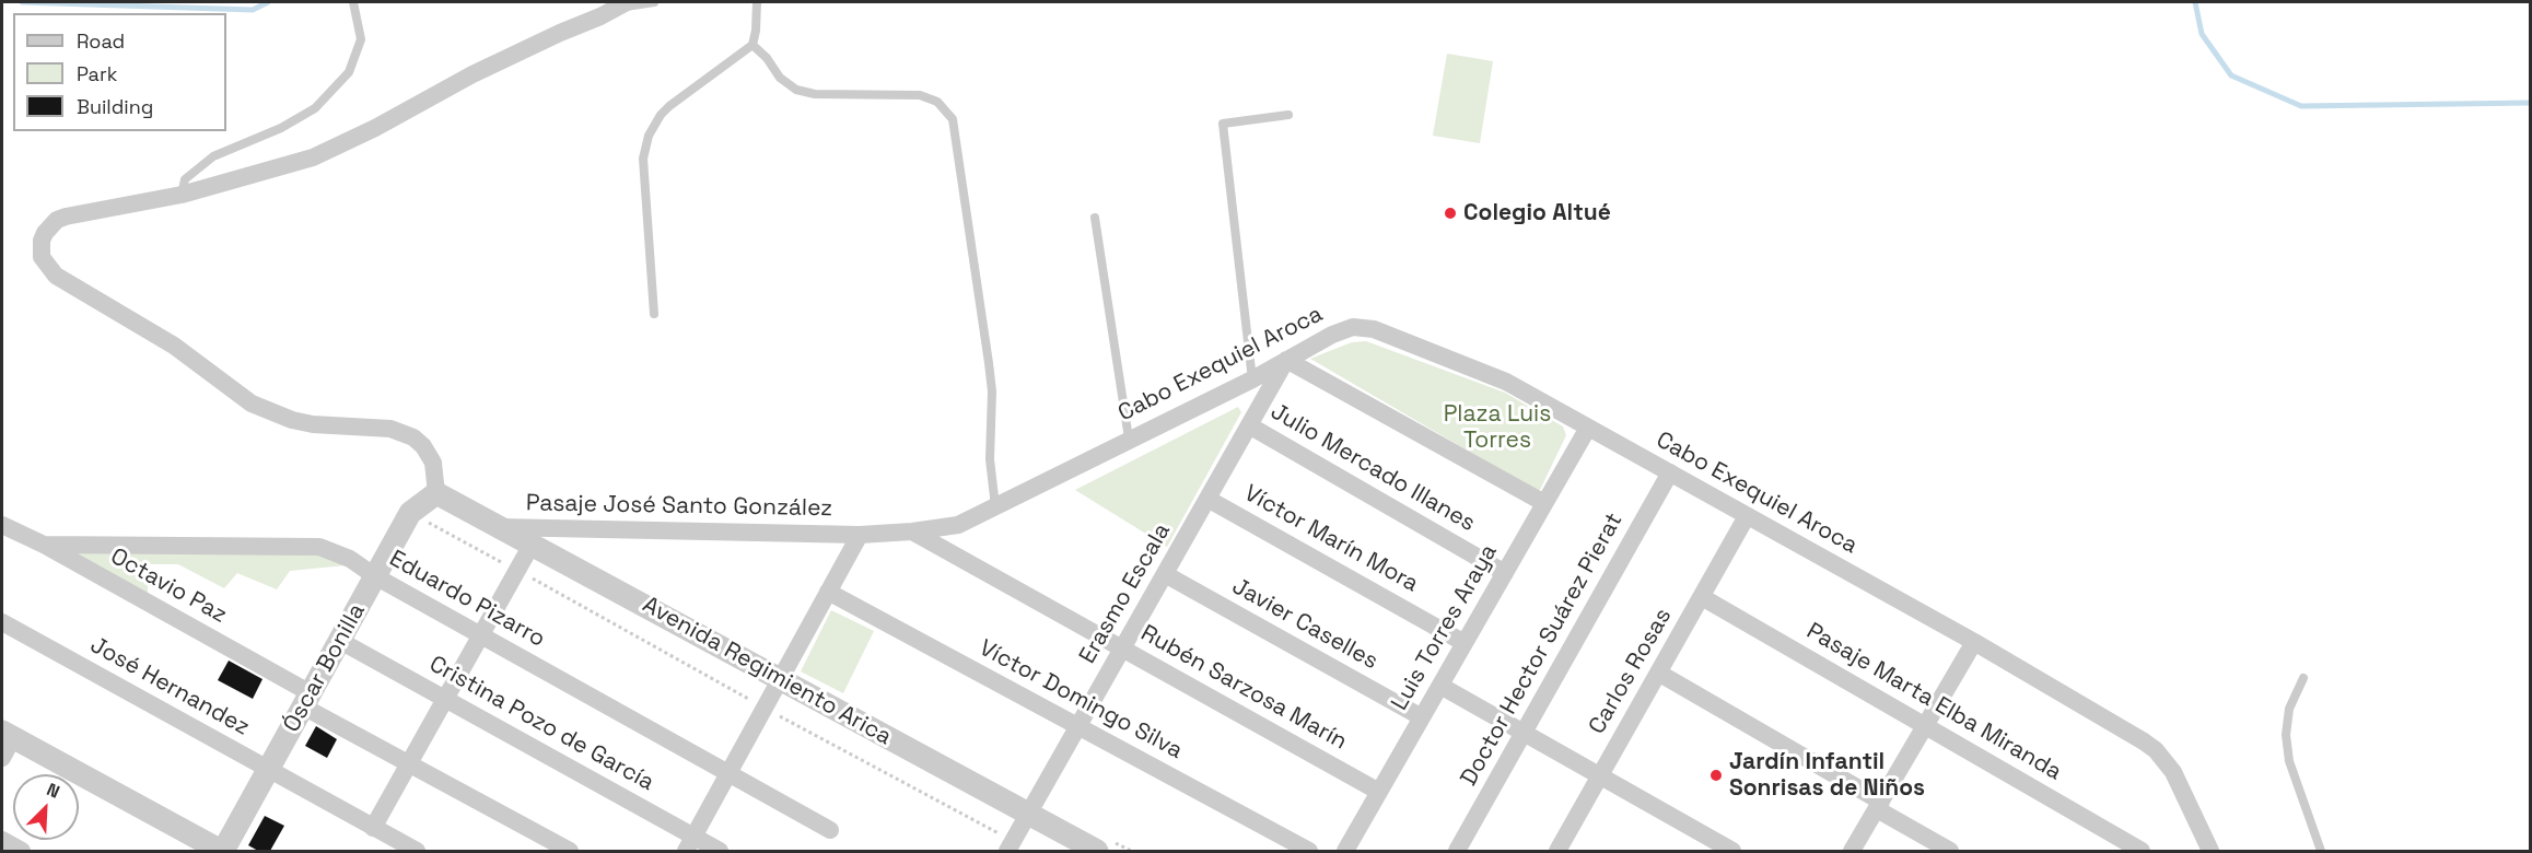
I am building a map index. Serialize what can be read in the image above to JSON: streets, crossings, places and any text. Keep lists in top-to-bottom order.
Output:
{
  "streets": {
    "street": [
      "Cabo Exequiel Aroca",
      "Julio Mercado Illanes",
      "Pasaje José Santo González",
      "Víctor Marín Mora",
      "Octavio Paz",
      "Erasmo Escala",
      "Eduardo Pizarro",
      "Javier Caselles",
      "Luis Torres Araya",
      "Doctor Hector Suárez Pierat",
      "Óscar Bonilla",
      "Avenida Regimiento Arica",
      "Carlos Rosas",
      "José Hernandez",
      "Rubén Sarzosa Marín",
      "Víctor Domingo Silva",
      "Pasaje Marta Elba Miranda",
      "Cristina Pozo de García"
    ]
  },
  "crossings": [
    ["Cabo Exequiel Aroca", "Pasaje José Santo González"],
    ["Cabo Exequiel Aroca", "Erasmo Escala"],
    ["Cabo Exequiel Aroca", "Luis Torres Araya"],
    ["Cabo Exequiel Aroca", "Doctor Hector Suárez Pierat"],
    ["Cabo Exequiel Aroca", "Carlos Rosas"],
    ["Cabo Exequiel Aroca", "Rubén Sarzosa Marín"],
    ["Julio Mercado Illanes", "Erasmo Escala"],
    ["Julio Mercado Illanes", "Luis Torres Araya"],
    ["Pasaje José Santo González", "Avenida Regimiento Arica"],
    ["Víctor Marín Mora", "Erasmo Escala"],
    ["Víctor Marín Mora", "Luis Torres Araya"],
    ["Octavio Paz", "Eduardo Pizarro"],
    ["Octavio Paz", "Óscar Bonilla"],
    ["Erasmo Escala", "Javier Caselles"],
    ["Erasmo Escala", "Avenida Regimiento Arica"],
    ["Erasmo Escala", "Rubén Sarzosa Marín"],
    ["Erasmo Escala", "Víctor Domingo Silva"],
    ["Eduardo Pizarro", "Óscar Bonilla"],
    ["Javier Caselles", "Luis Torres Araya"],
    ["Luis Torres Araya", "Rubén Sarzosa Marín"],
    ["Óscar Bonilla", "Avenida Regimiento Arica"],
    ["Óscar Bonilla", "José Hernandez"],
    ["Óscar Bonilla", "Cristina Pozo de García"],
    ["Carlos Rosas", "Pasaje Marta Elba Miranda"]
  ],
  "parks": ["Plaza Luis Torres"],
  "places": ["Colegio Altué", "Jardín Infantil Sonrisas de Niños"],
  "legend": ["Road", "Park", "Building"],
  "north": "top right"
}
